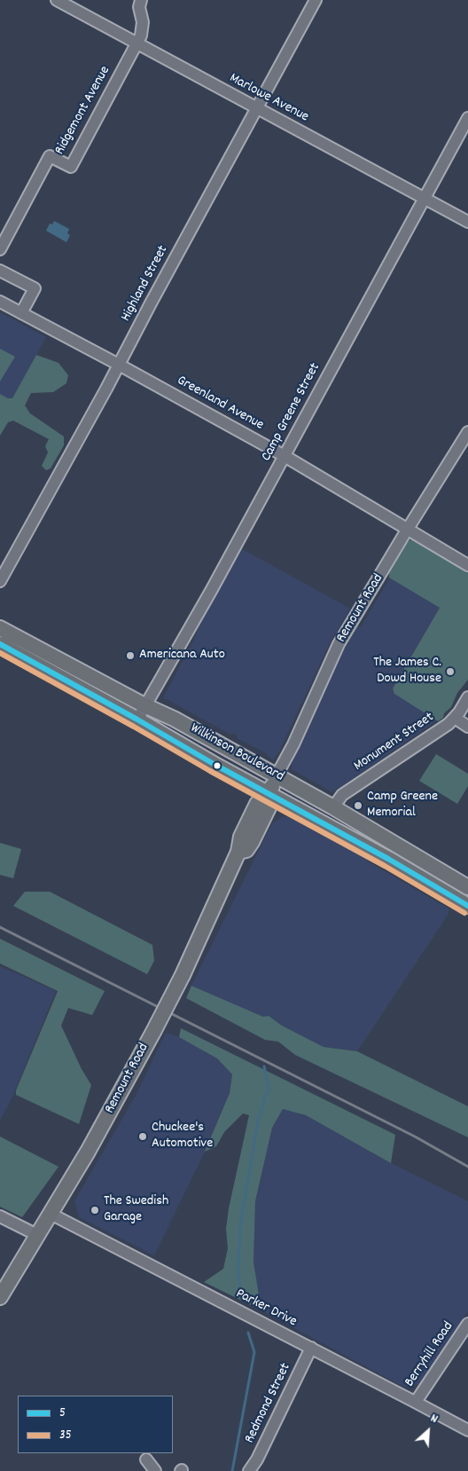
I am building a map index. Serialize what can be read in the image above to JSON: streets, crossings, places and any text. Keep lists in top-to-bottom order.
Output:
{
  "streets": {
    "main road": ["Remount Road", "Wilkinson Boulevard"],
    "street": [
      "Marlowe Avenue",
      "Ridgemont Avenue",
      "Highland Street",
      "Greenland Avenue",
      "Camp Greene Street",
      "Monument Street",
      "Parker Drive",
      "Berryhill Road",
      "Redmond Street"
    ]
  },
  "crossings": [
    ["Marlowe Avenue", "Ridgemont Avenue"],
    ["Marlowe Avenue", "Highland Street"],
    ["Marlowe Avenue", "Camp Greene Street"],
    ["Highland Street", "Greenland Avenue"],
    ["Greenland Avenue", "Camp Greene Street"],
    ["Greenland Avenue", "Remount Road"],
    ["Camp Greene Street", "Wilkinson Boulevard"],
    ["Remount Road", "Wilkinson Boulevard"],
    ["Remount Road", "Parker Drive"],
    ["Monument Street", "Wilkinson Boulevard"],
    ["Parker Drive", "Berryhill Road"],
    ["Parker Drive", "Redmond Street"]
  ],
  "places": [
    "Americana Auto",
    "The James C. Dowd House",
    "Camp Greene Memorial",
    "Chuckee's Automotive",
    "The Swedish Garage"
  ],
  "lines": ["transit line 5", "transit line 35"],
  "legend": ["5", "35"],
  "north": "top right"
}
